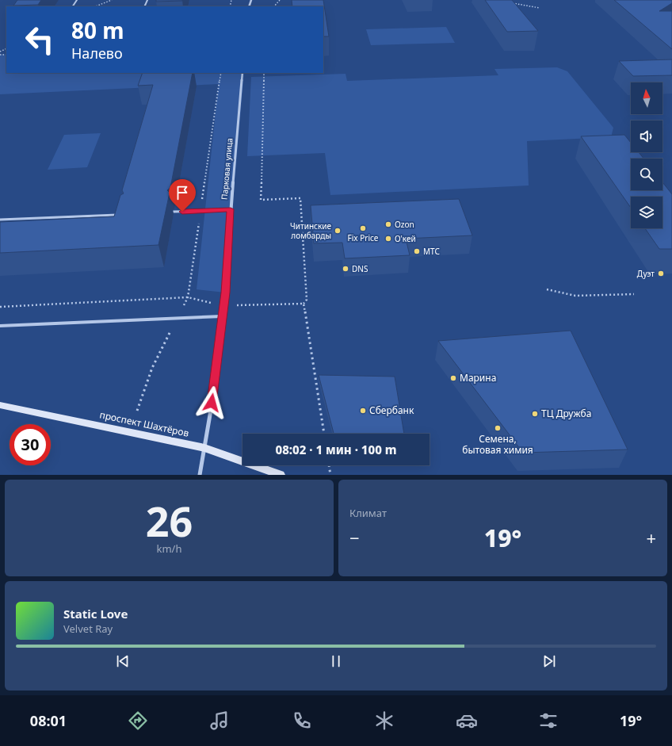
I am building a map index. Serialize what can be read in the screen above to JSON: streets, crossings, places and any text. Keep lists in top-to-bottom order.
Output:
{
  "streets": {
    "main road": ["проспект Шахтёров"],
    "street": ["Парковая улица"]
  },
  "crossings": [
    ["Парковая улица", "проспект Шахтёров"]
  ],
  "places": [
    "Ozon",
    "Fix Price",
    "Читинские ломбарды",
    "О'кей",
    "МТС",
    "DNS",
    "Дуэт",
    "Марина",
    "Сбербанк",
    "ТЦ Дружба",
    "Семена, бытовая химия"
  ],
  "north": "top",
  "page": {
    "turn": ["80 m", "Налево"],
    "limit": "30",
    "trip": "08:02 · 1 мин · 100 m",
    "tile": [
      ["26", "km/h"],
      "Климат"
    ],
    "heat": ["−", "19°", "+"],
    "song": ["Static Love", "Velvet Ray"],
    "tabs": ["08:01", "19°"]
  }
}
